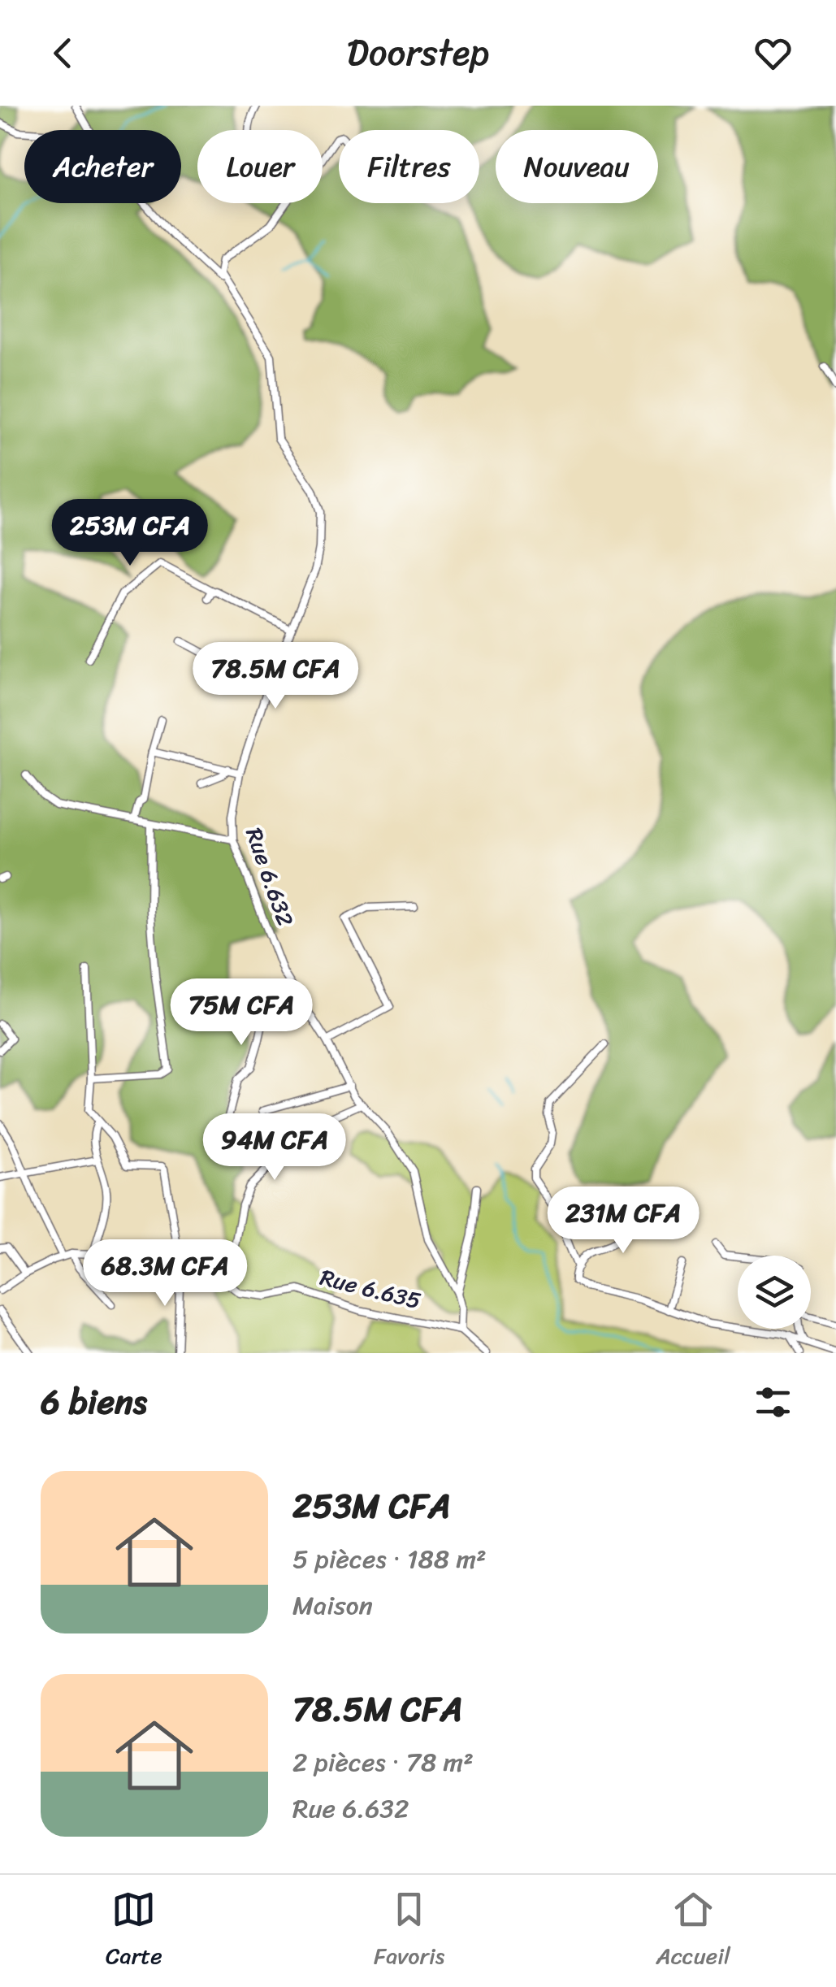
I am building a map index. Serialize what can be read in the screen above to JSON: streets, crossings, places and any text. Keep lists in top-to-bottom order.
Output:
{
  "streets": {
    "street": ["Rue 6.632", "Rue 6.635"]
  },
  "crossings": [
    ["Rue 6.632", "Rue 6.635"]
  ],
  "page": {
    "header": "Doorstep",
    "chip": [
      "Acheter",
      "Louer",
      "Filtres",
      "Nouveau"
    ],
    "price": [
      "253M CFA",
      "78.5M CFA",
      "75M CFA",
      "94M CFA",
      "231M CFA",
      "68.3M CFA"
    ],
    "heading": "6 biens",
    "list": [
      {
        "name": "253M CFA",
        "note": "5 pièces · 188 m² · Maison"
      },
      {
        "name": "78.5M CFA",
        "note": "2 pièces · 78 m² · Rue 6.632"
      }
    ],
    "tabs": ["Carte", "Favoris", "Accueil"]
  }
}
